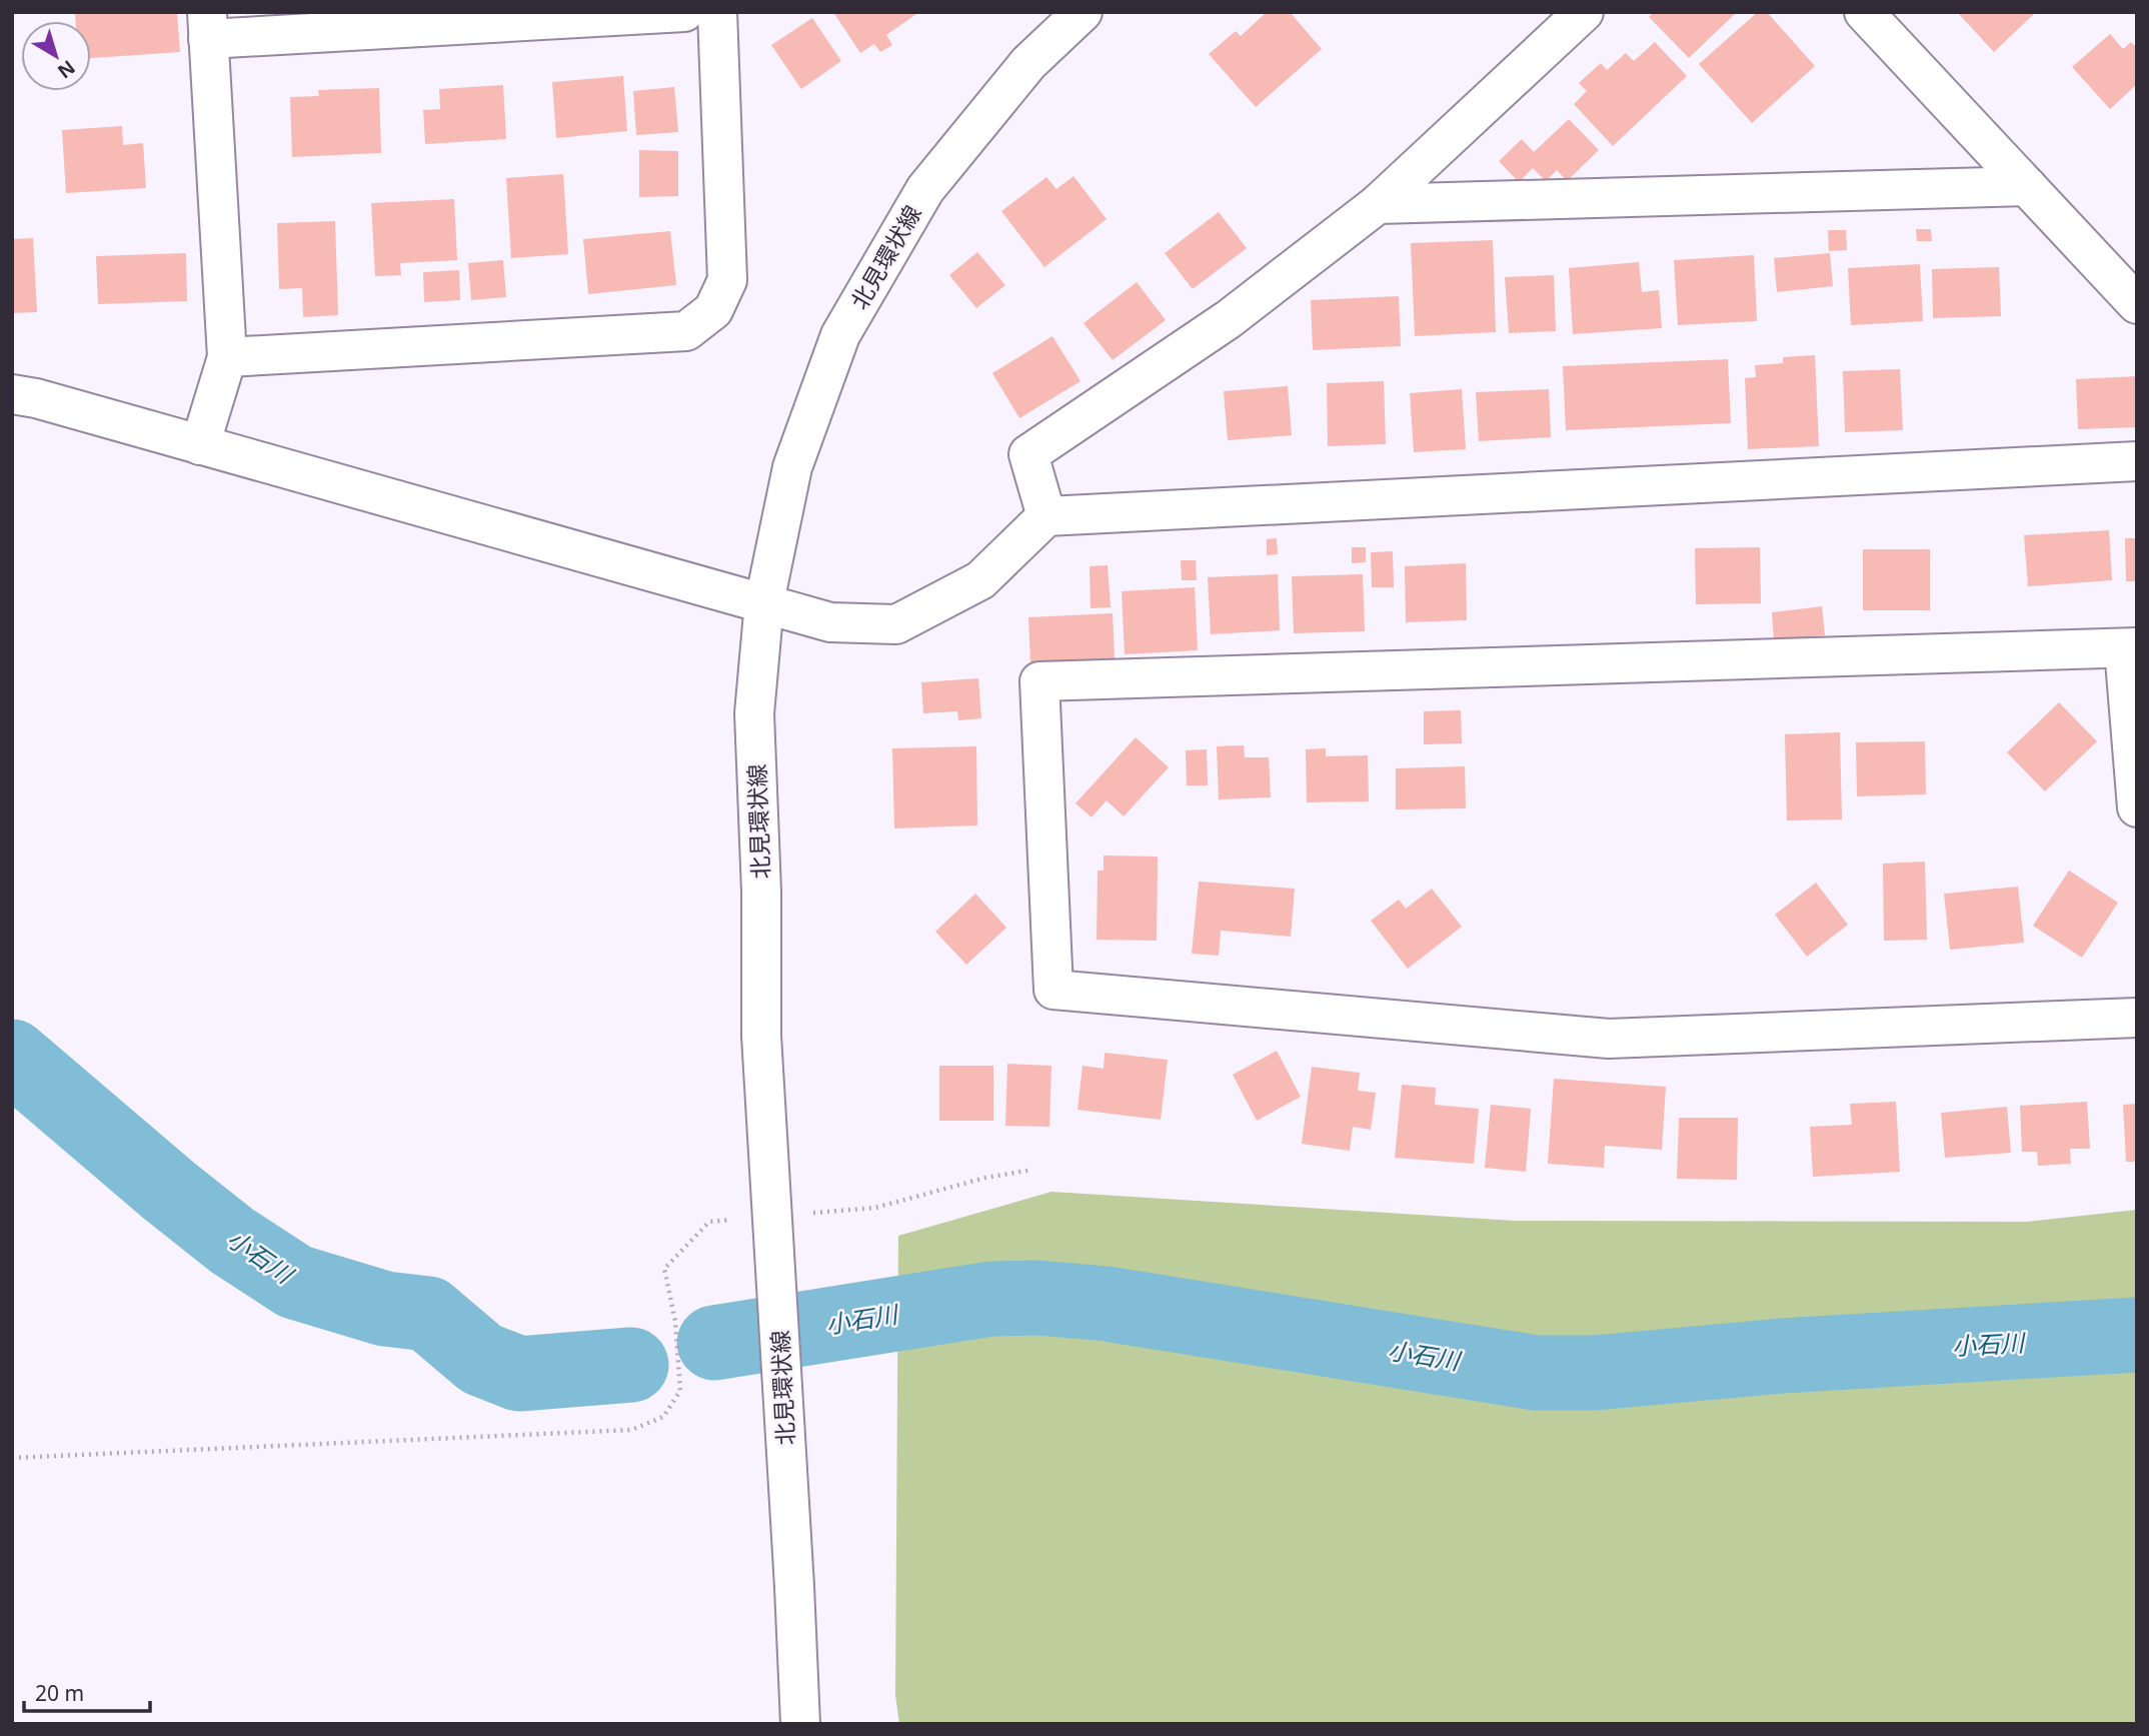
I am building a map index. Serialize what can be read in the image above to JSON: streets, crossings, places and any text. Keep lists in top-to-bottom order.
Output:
{
  "streets": {
    "street": ["北見環状線"]
  },
  "water": ["小石川"],
  "scale_bar": "20 m",
  "north": "bottom right"
}
